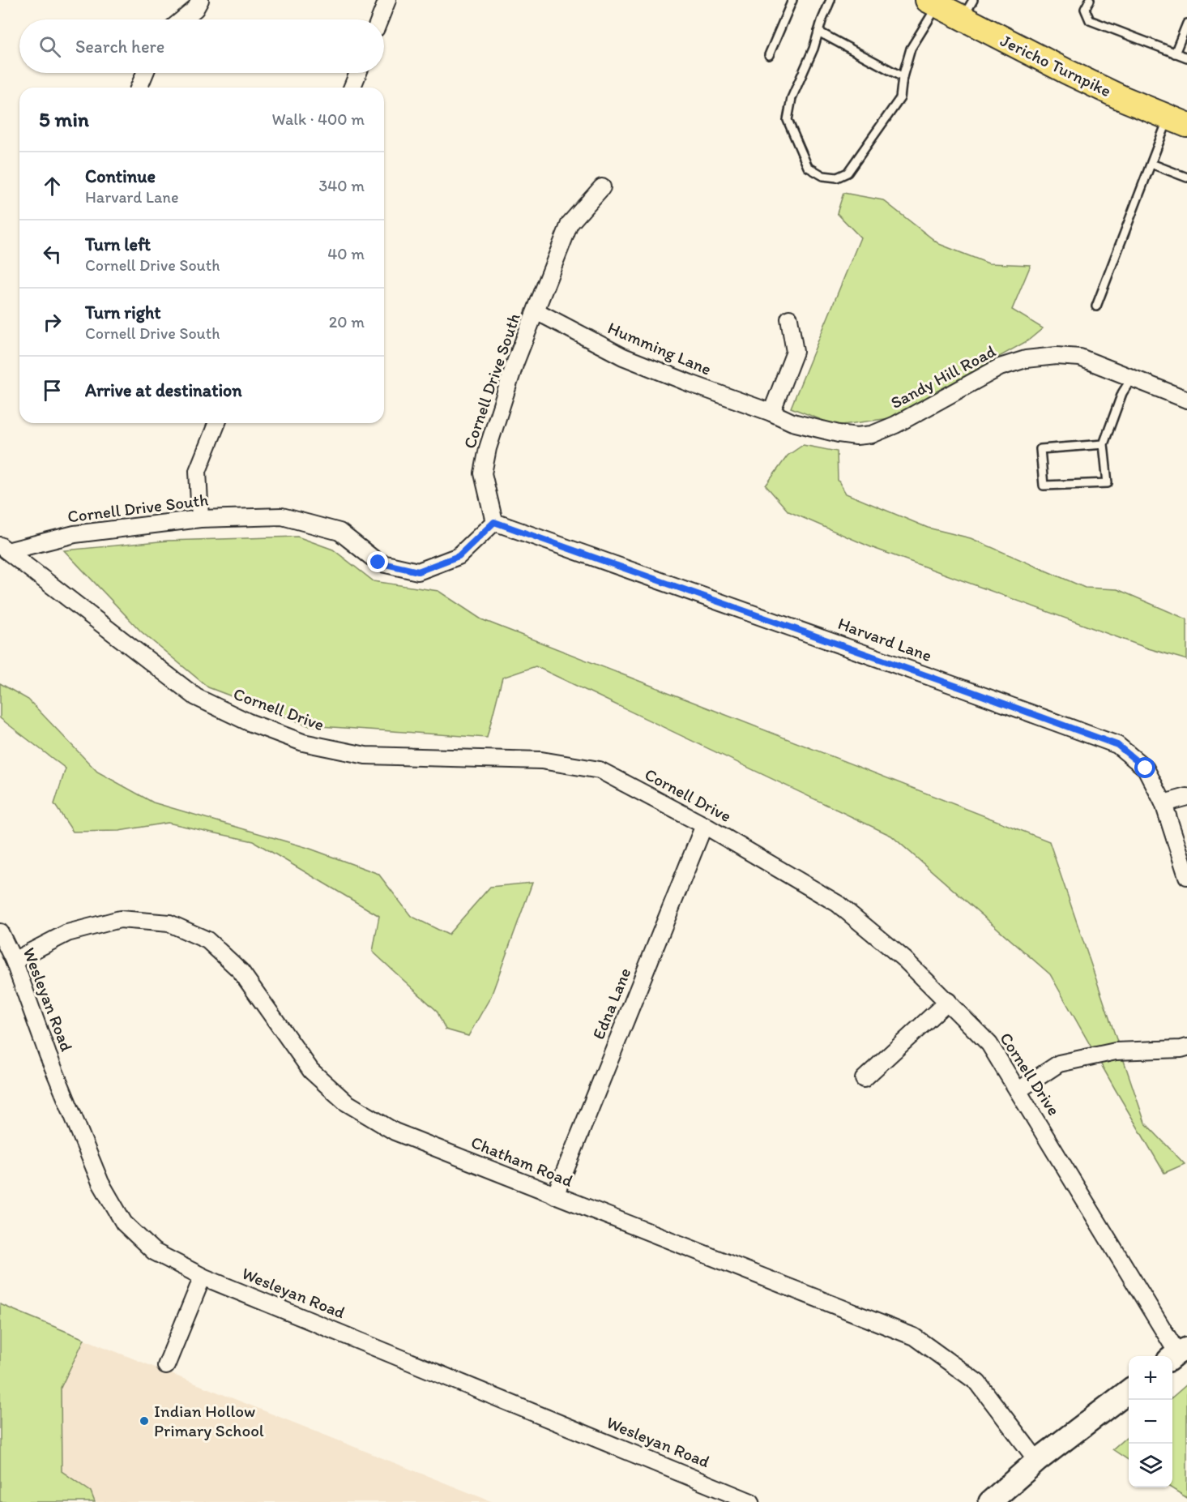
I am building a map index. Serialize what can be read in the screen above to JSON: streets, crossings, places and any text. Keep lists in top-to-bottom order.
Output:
{
  "streets": {
    "main road": ["Jericho Turnpike"],
    "street": [
      "Humming Lane",
      "Sandy Hill Road",
      "Cornell Drive South",
      "Harvard Lane",
      "Cornell Drive",
      "Wesleyan Road",
      "Edna Lane",
      "Chatham Road"
    ]
  },
  "crossings": [
    ["Humming Lane", "Sandy Hill Road"],
    ["Humming Lane", "Cornell Drive South"],
    ["Cornell Drive South", "Harvard Lane"],
    ["Cornell Drive South", "Cornell Drive"],
    ["Cornell Drive", "Edna Lane"],
    ["Wesleyan Road", "Chatham Road"],
    ["Edna Lane", "Chatham Road"]
  ],
  "places": ["Indian Hollow Primary School"],
  "page": {
    "search": "Search here",
    "heading": ["5 min", "Walk · 400 m"],
    "list": [
      ["Continue", "Harvard Lane", "340 m"],
      ["Turn left", "Cornell Drive South", "40 m"],
      ["Turn right", "Cornell Drive South", "20 m"],
      "Arrive at destination"
    ],
    "map_buttons": ["+", "−"]
  }
}
